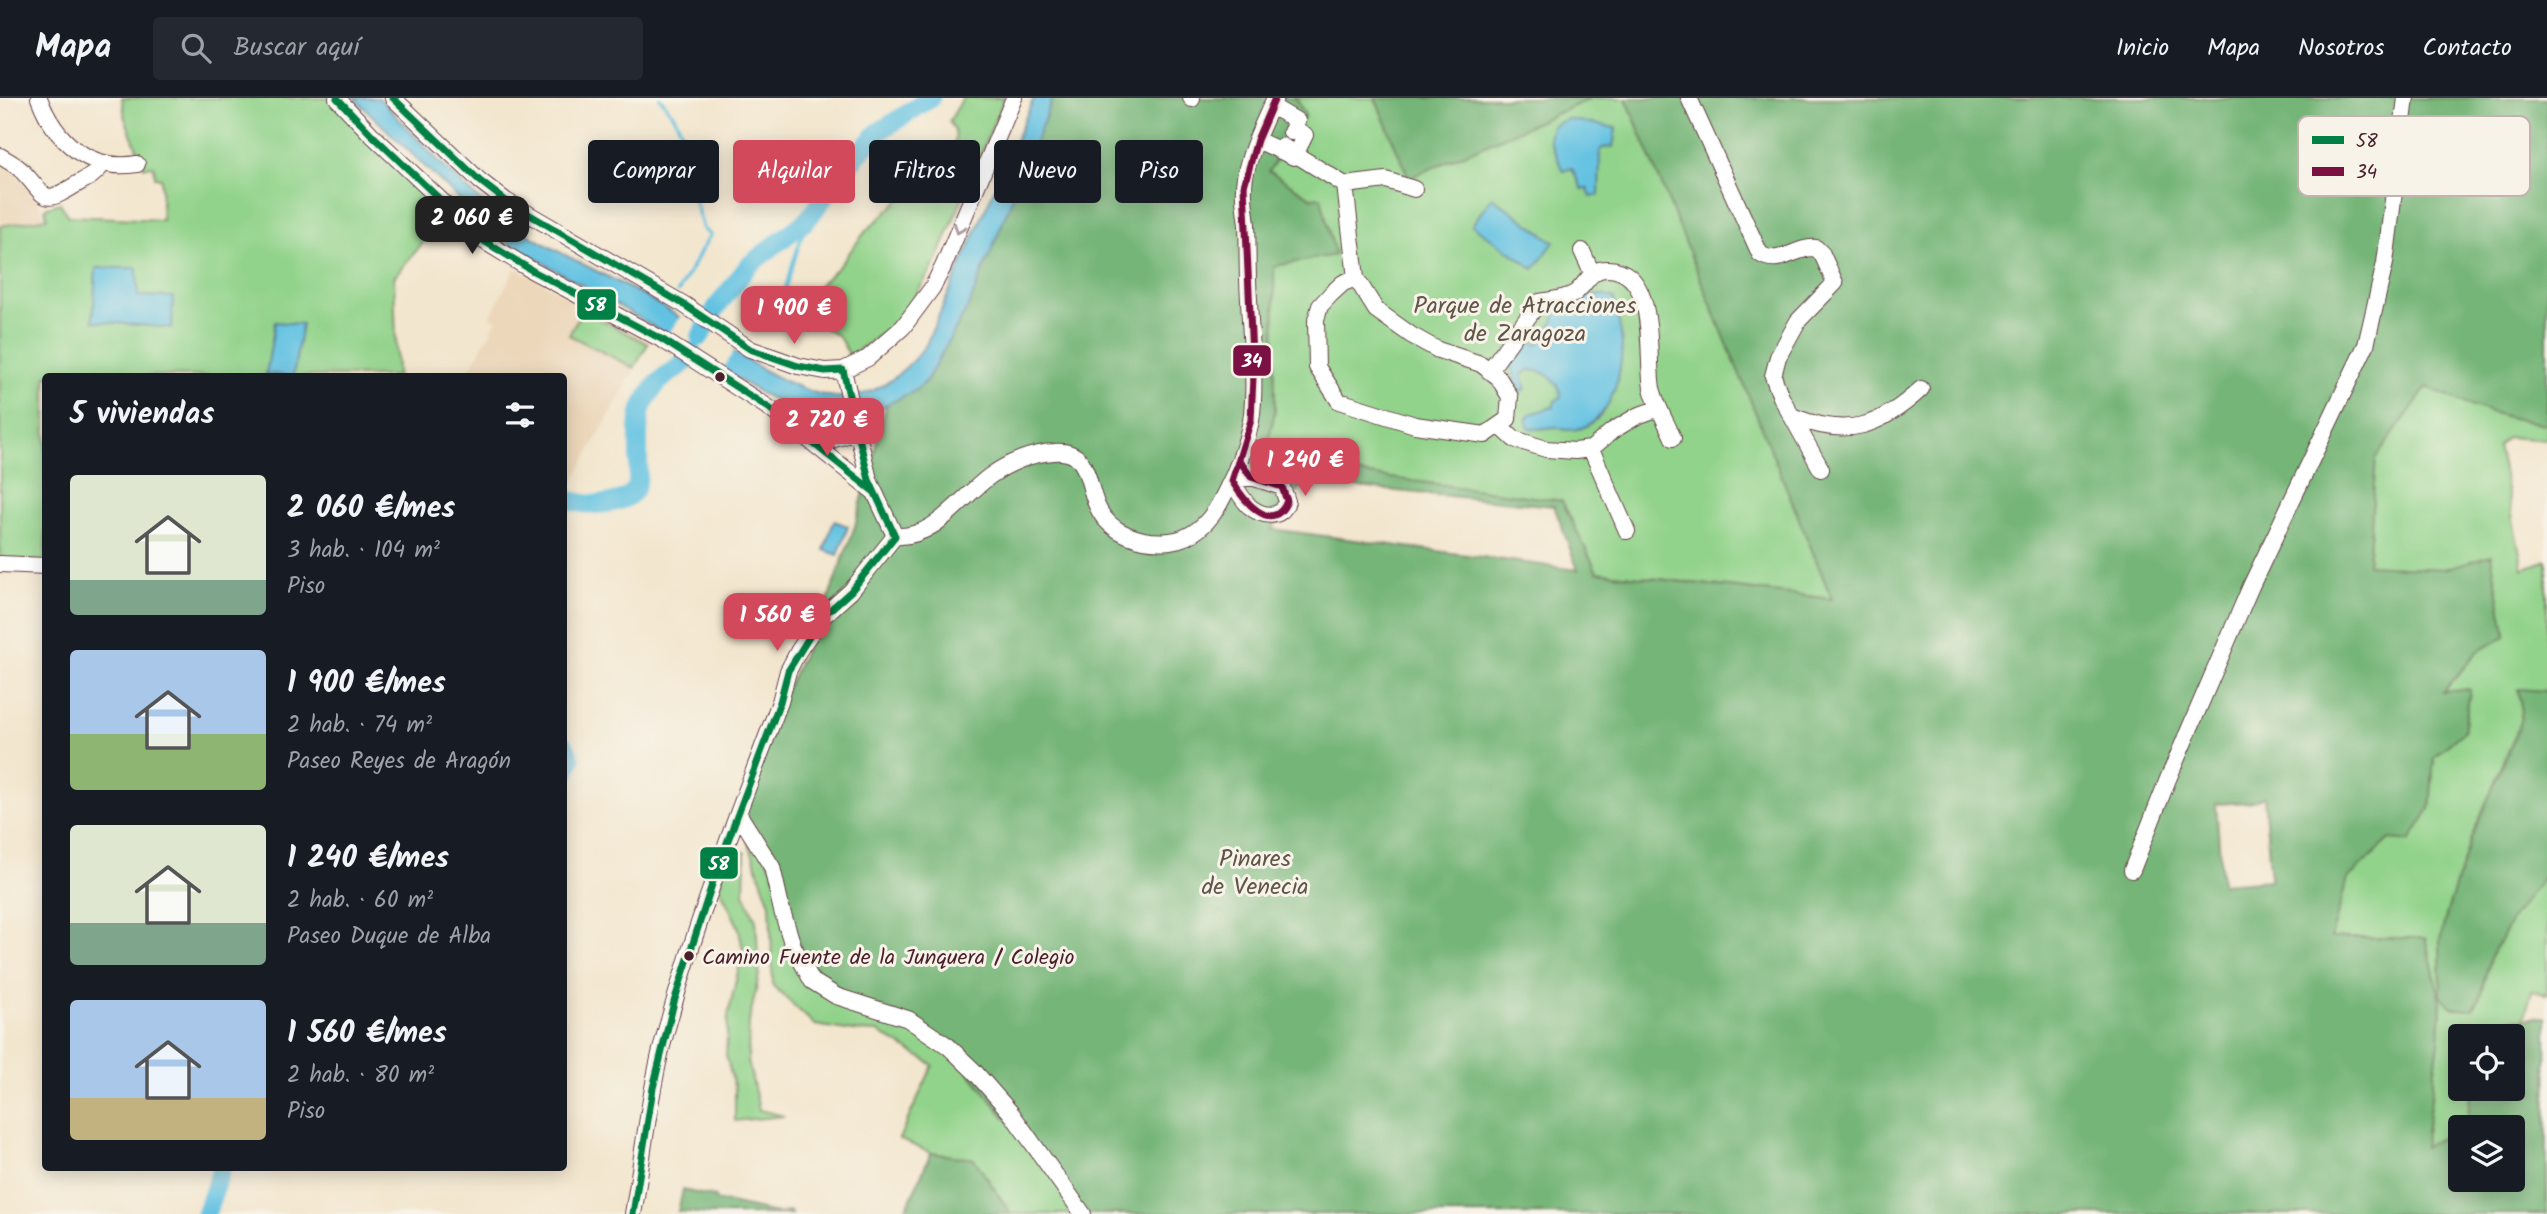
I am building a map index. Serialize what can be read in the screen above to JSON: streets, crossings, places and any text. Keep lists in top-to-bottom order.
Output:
{
  "parks": ["Parque de Atracciones de Zaragoza", "Pinares de Venecia"],
  "places": ["Camino Fuente de la Junquera / Colegio"],
  "lines": ["transit line 58", "transit line 34"],
  "legend": ["58", "34"],
  "page": {
    "header": "Mapa",
    "search": "Buscar aquí",
    "nav": [
      "Inicio",
      "Mapa",
      "Nosotros",
      "Contacto"
    ],
    "chip": [
      "Comprar",
      "Alquilar",
      "Filtros",
      "Nuevo",
      "Piso"
    ],
    "price": [
      "2 060 €",
      "1 900 €",
      "2 720 €",
      "1 240 €",
      "1 560 €"
    ],
    "heading": "5 viviendas",
    "list": [
      {
        "name": "2 060 €/mes",
        "note": "3 hab. · 104 m² · Piso"
      },
      {
        "name": "1 900 €/mes",
        "note": "2 hab. · 74 m² · Paseo Reyes de Aragón"
      },
      {
        "name": "1 240 €/mes",
        "note": "2 hab. · 60 m² · Paseo Duque de Alba"
      },
      {
        "name": "1 560 €/mes",
        "note": "2 hab. · 80 m² · Piso"
      }
    ]
  }
}
